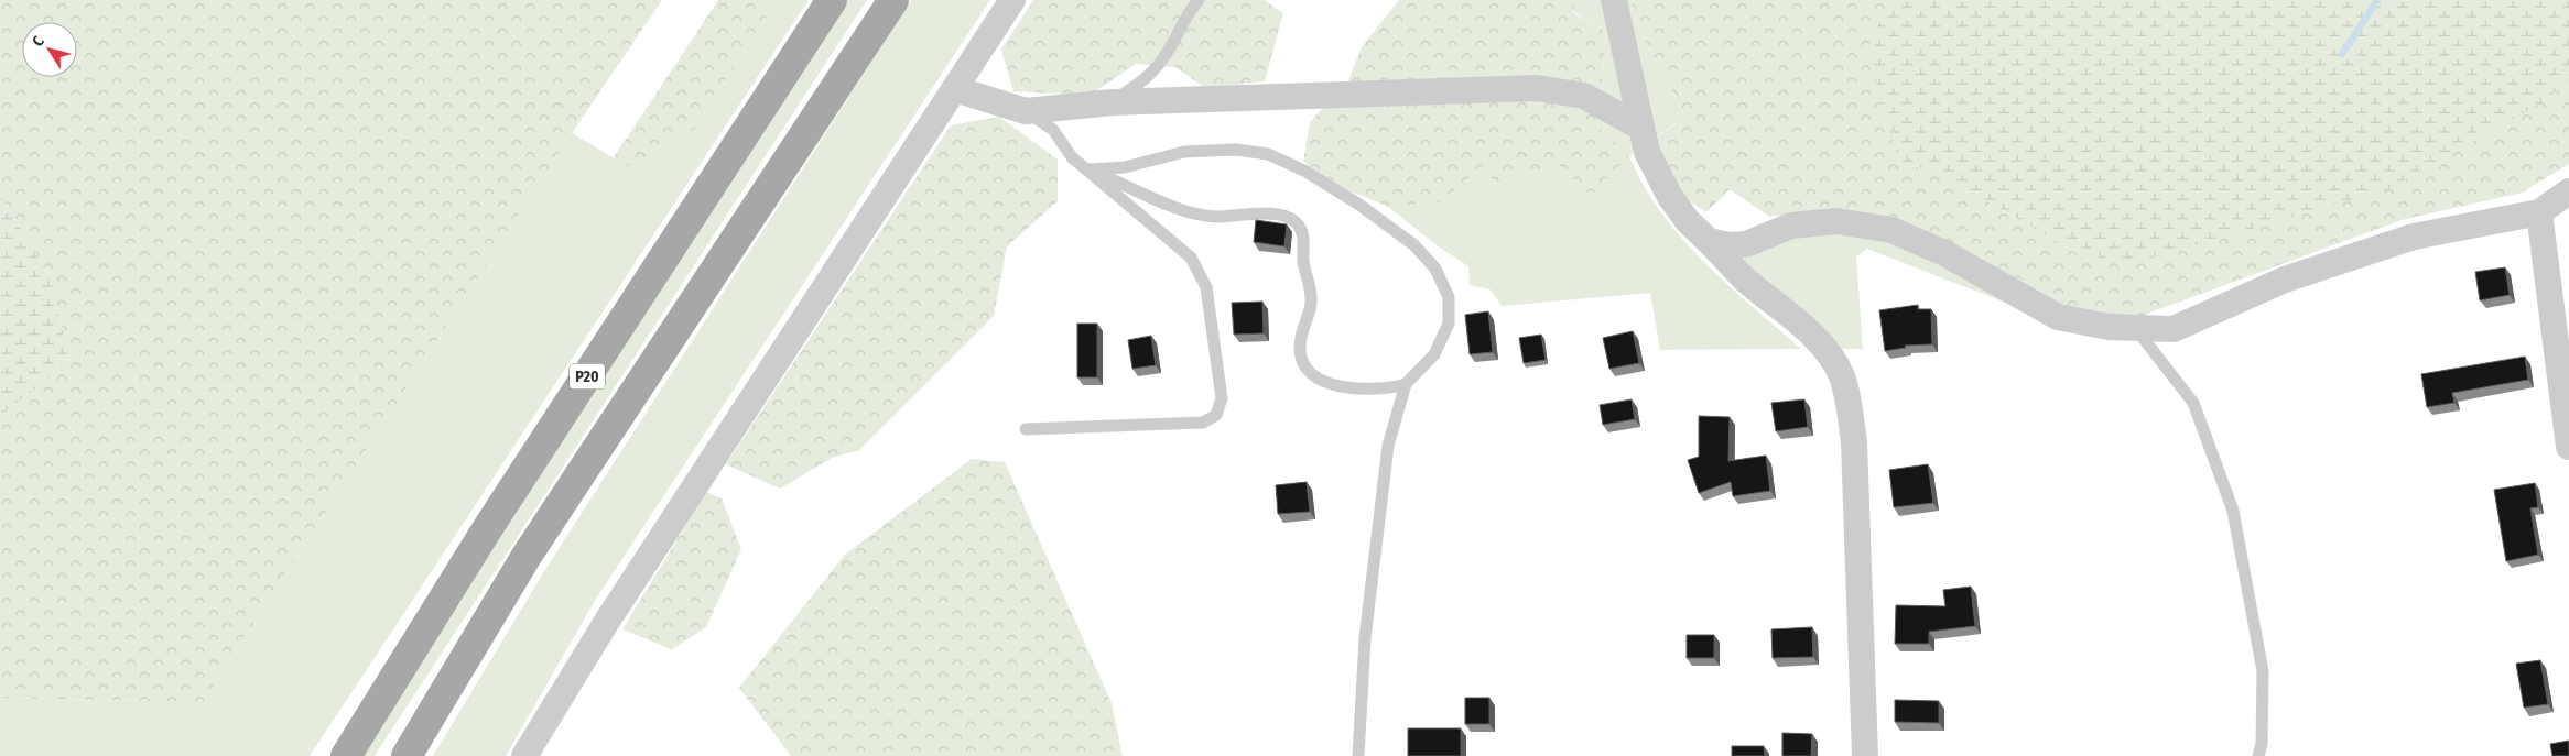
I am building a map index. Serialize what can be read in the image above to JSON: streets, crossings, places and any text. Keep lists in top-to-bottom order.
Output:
{
  "streets": {
    "main road": ["Р20"]
  },
  "north": "top left"
}
